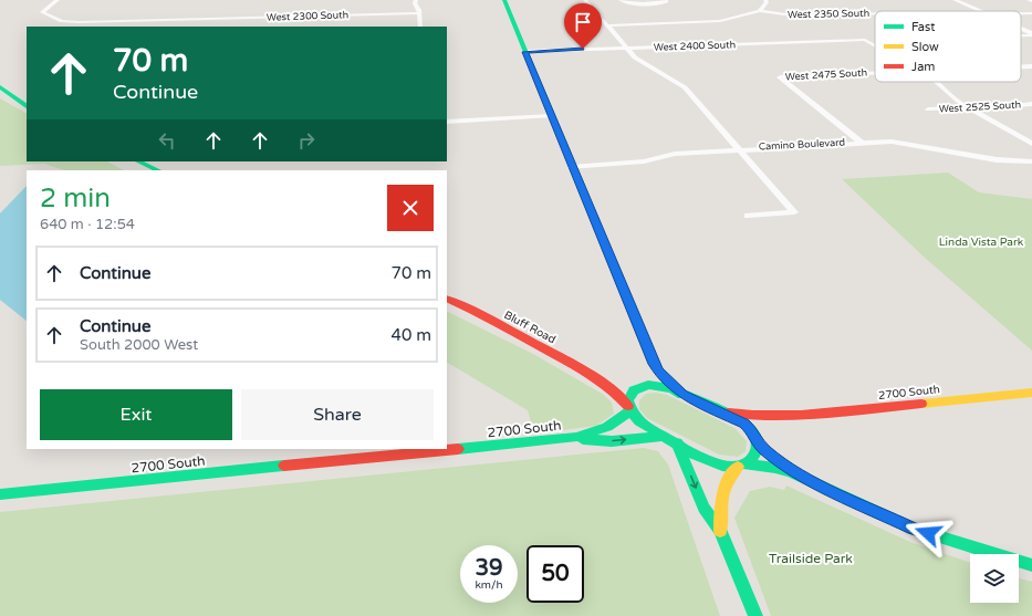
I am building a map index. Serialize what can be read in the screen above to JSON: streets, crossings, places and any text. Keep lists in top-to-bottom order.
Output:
{
  "streets": {
    "main road": ["Bluff Road", "2700 South"],
    "street": [
      "West 2350 South",
      "West 2300 South",
      "West 2400 South",
      "West 2475 South",
      "West 2525 South",
      "Camino Boulevard"
    ]
  },
  "crossings": [
    ["West 2475 South", "Camino Boulevard"]
  ],
  "parks": ["Linda Vista Park", "Trailside Park"],
  "legend": ["Fast", "Slow", "Jam"],
  "page": {
    "turn": ["70 m", "Continue"],
    "heading": ["2 min", "640 m · 12:54"],
    "list": [
      {
        "name": "Continue",
        "value": "70 m"
      },
      {
        "name": "Continue",
        "note": "South 2000 West",
        "value": "40 m"
      }
    ],
    "buttons": ["Exit", "Share"],
    "speed": "39 km/h",
    "limit": "50"
  }
}
